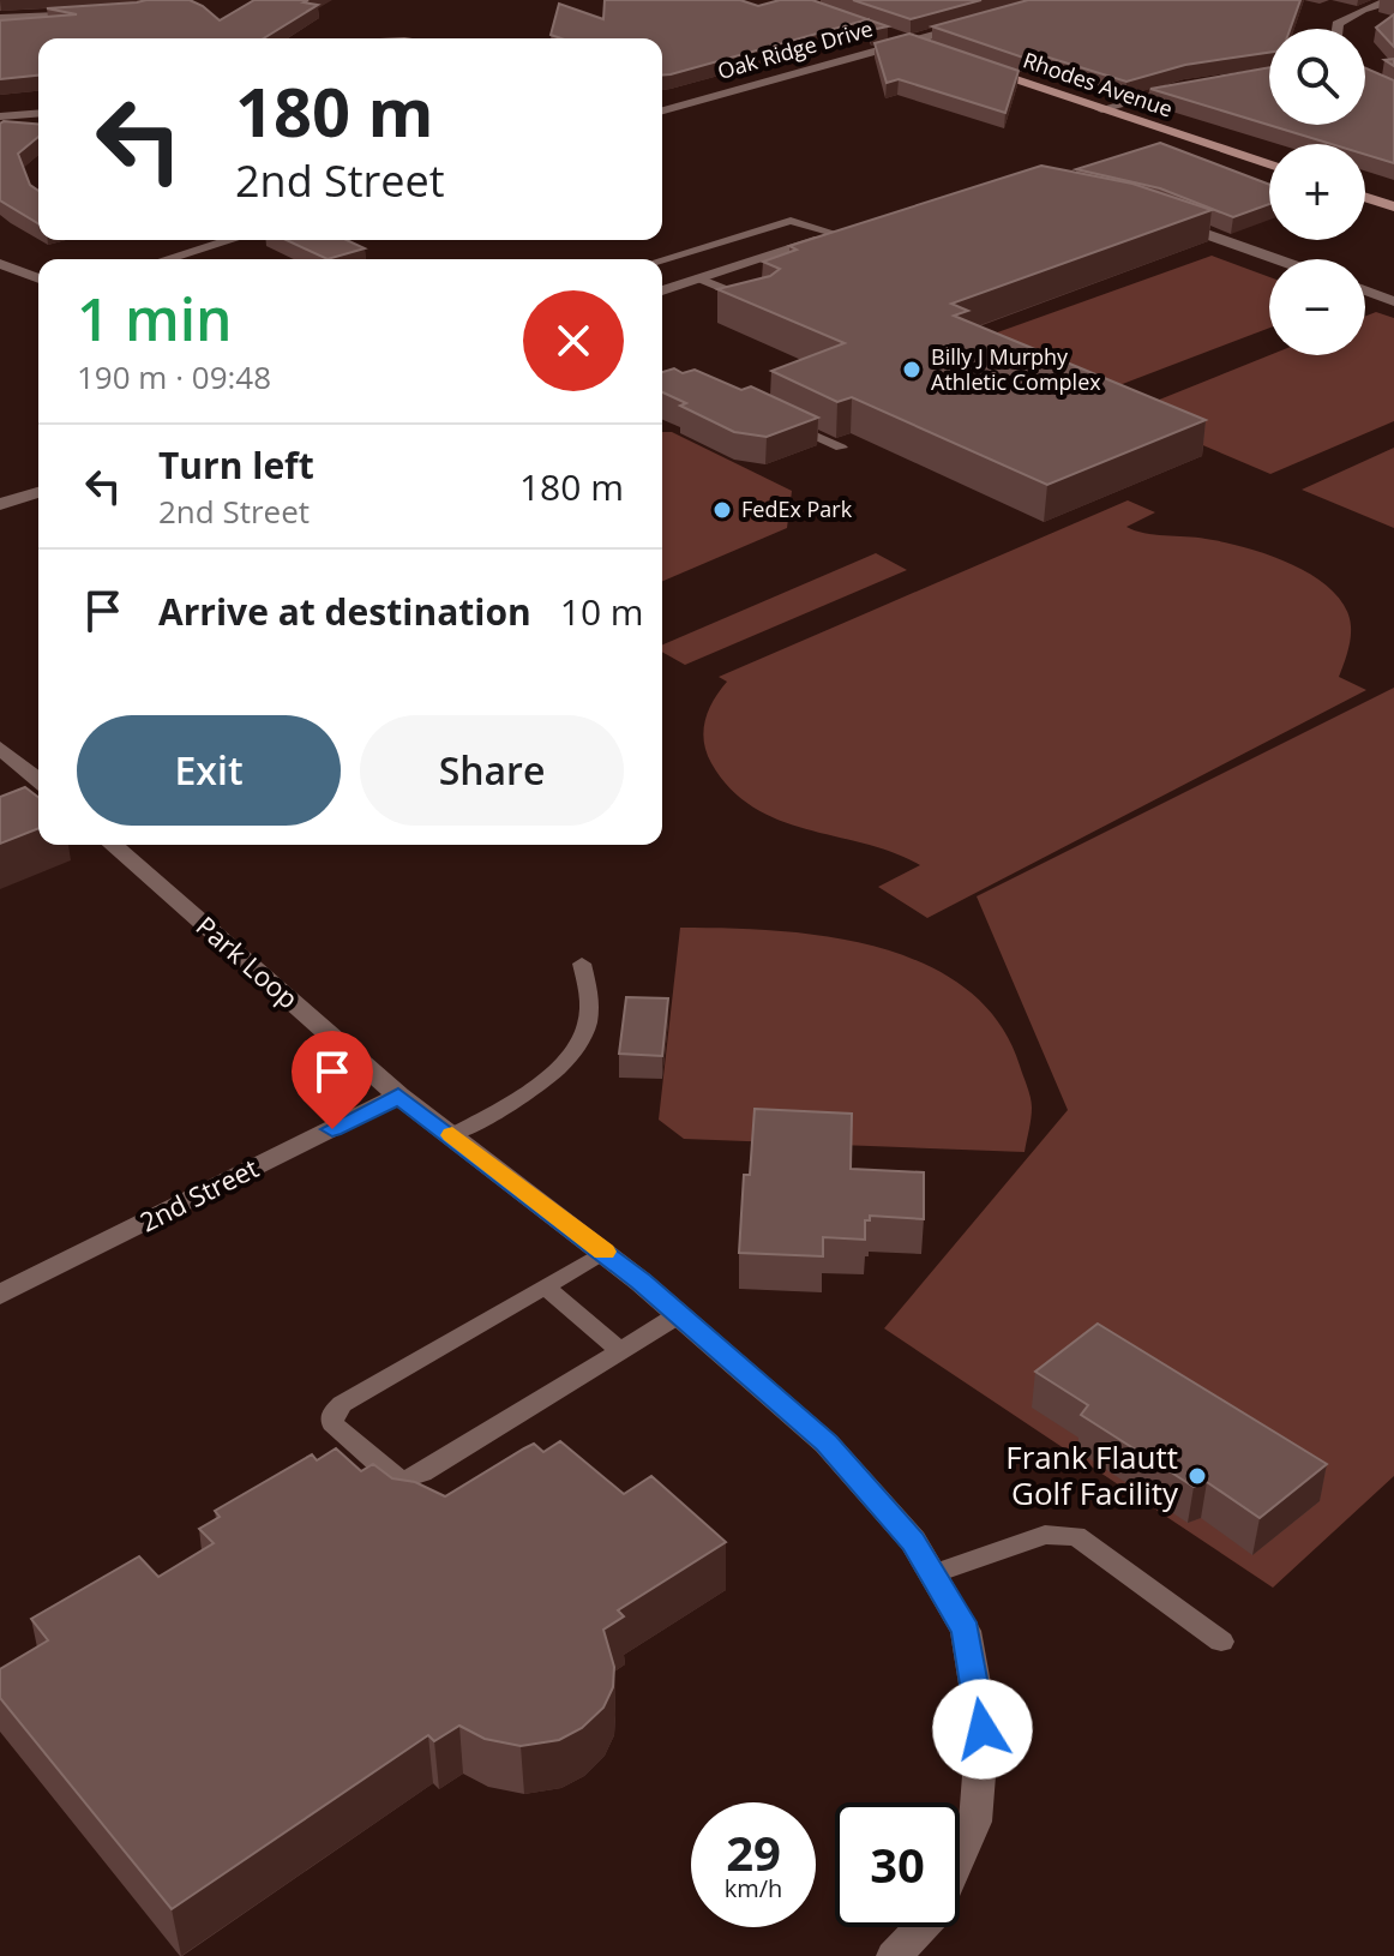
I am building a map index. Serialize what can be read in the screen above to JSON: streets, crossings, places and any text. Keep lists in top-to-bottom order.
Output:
{
  "streets": {
    "main road": ["Rhodes Avenue"],
    "street": ["Oak Ridge Drive", "Park Loop", "2nd Street"]
  },
  "crossings": [
    ["Park Loop", "2nd Street"]
  ],
  "places": ["Billy J Murphy Athletic Complex", "FedEx Park", "Frank Flautt Golf Facility"],
  "page": {
    "map_buttons": ["+", "−"],
    "turn": ["180 m", "2nd Street"],
    "heading": ["1 min", "190 m · 09:48"],
    "list": [
      {
        "name": "Turn left",
        "note": "2nd Street",
        "value": "180 m"
      },
      {
        "name": "Arrive at destination",
        "value": "10 m"
      }
    ],
    "buttons": ["Exit", "Share"],
    "speed": "29 km/h",
    "limit": "30"
  }
}
